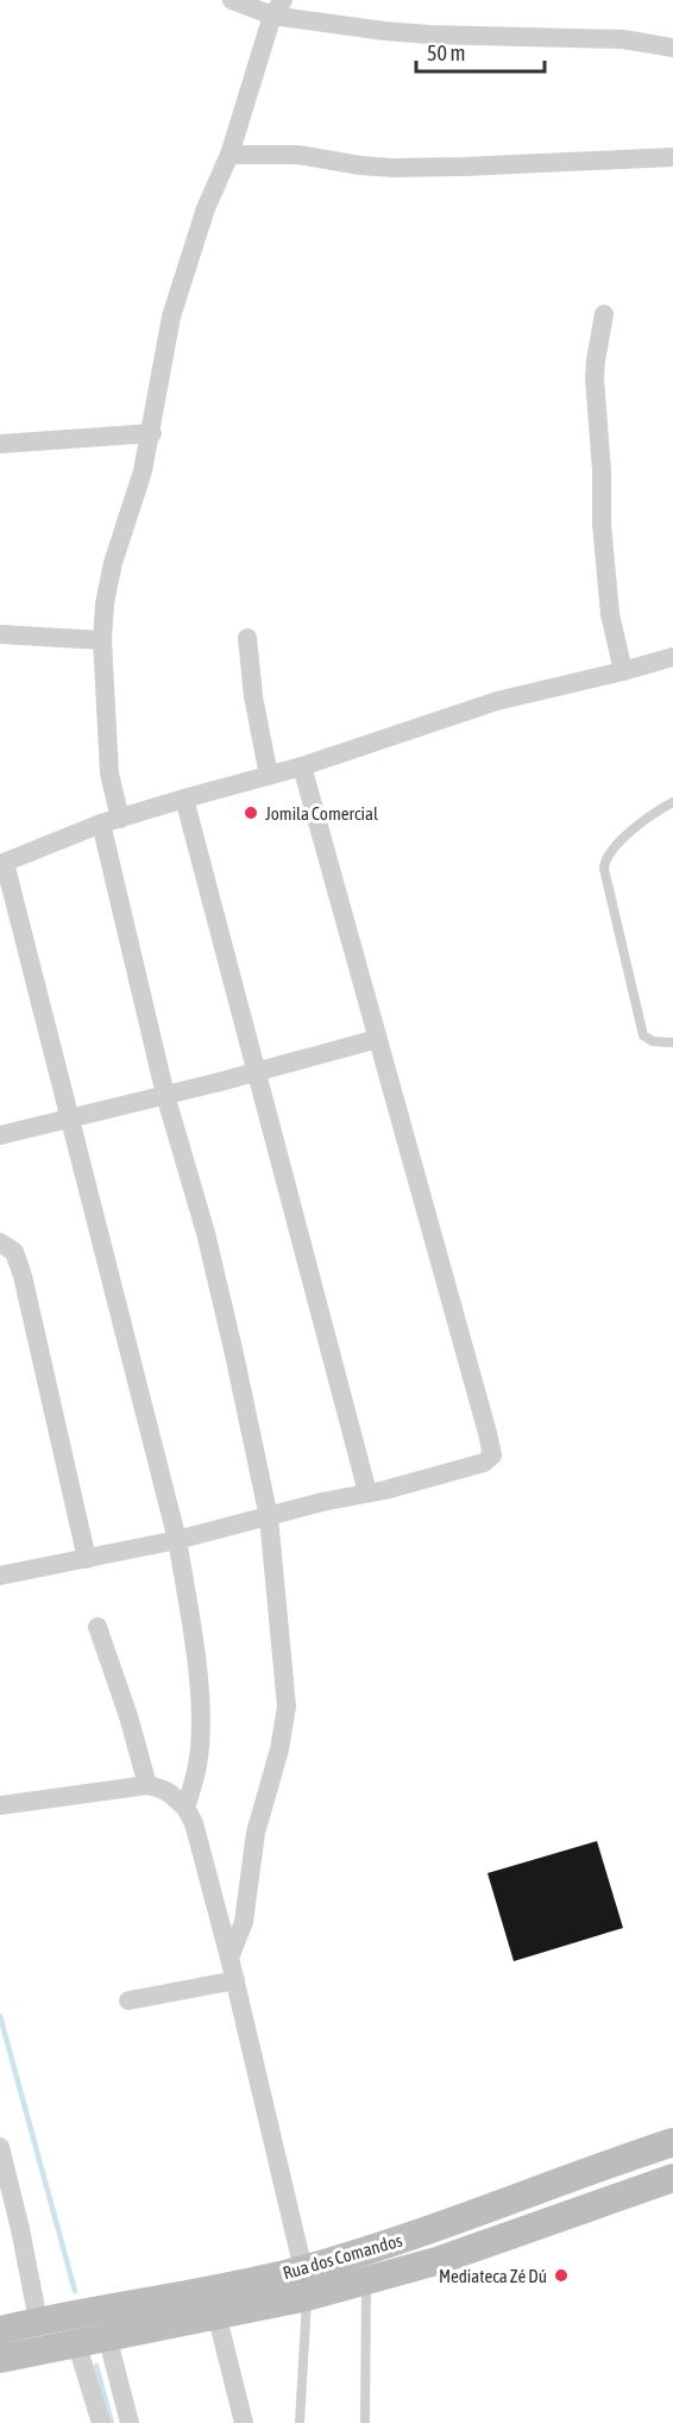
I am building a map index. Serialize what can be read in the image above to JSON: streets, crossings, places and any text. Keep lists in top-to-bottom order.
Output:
{
  "streets": {
    "main road": ["Rua dos Comandos"]
  },
  "places": ["Jomila Comercial", "Mediateca Zé Dú"],
  "scale_bar": "50 m"
}
